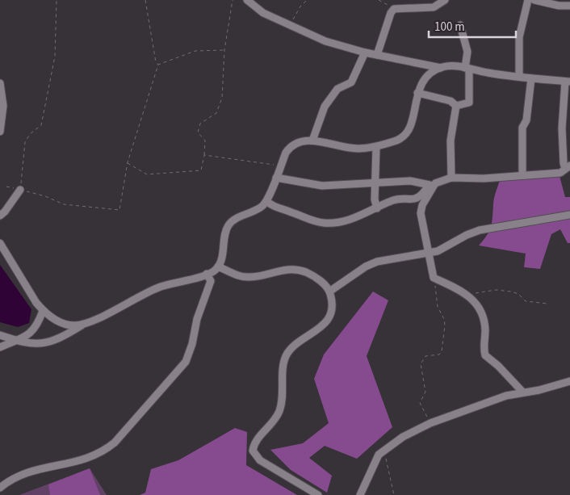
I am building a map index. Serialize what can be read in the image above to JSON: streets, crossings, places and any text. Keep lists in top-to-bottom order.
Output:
{
  "scale_bar": "100 m"
}
